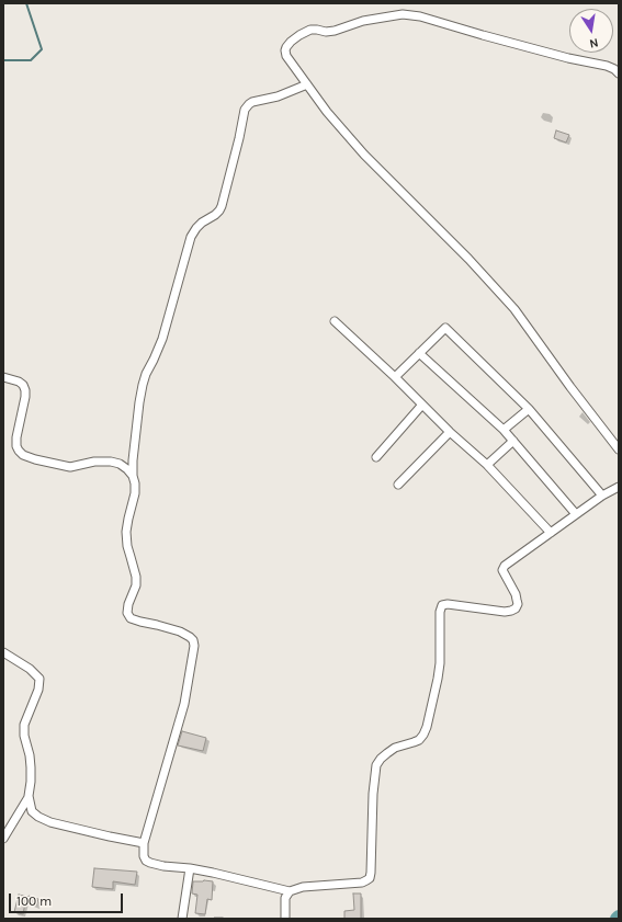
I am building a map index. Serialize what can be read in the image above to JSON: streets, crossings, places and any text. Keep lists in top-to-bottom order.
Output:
{
  "scale_bar": "100 m",
  "north": "bottom"
}
